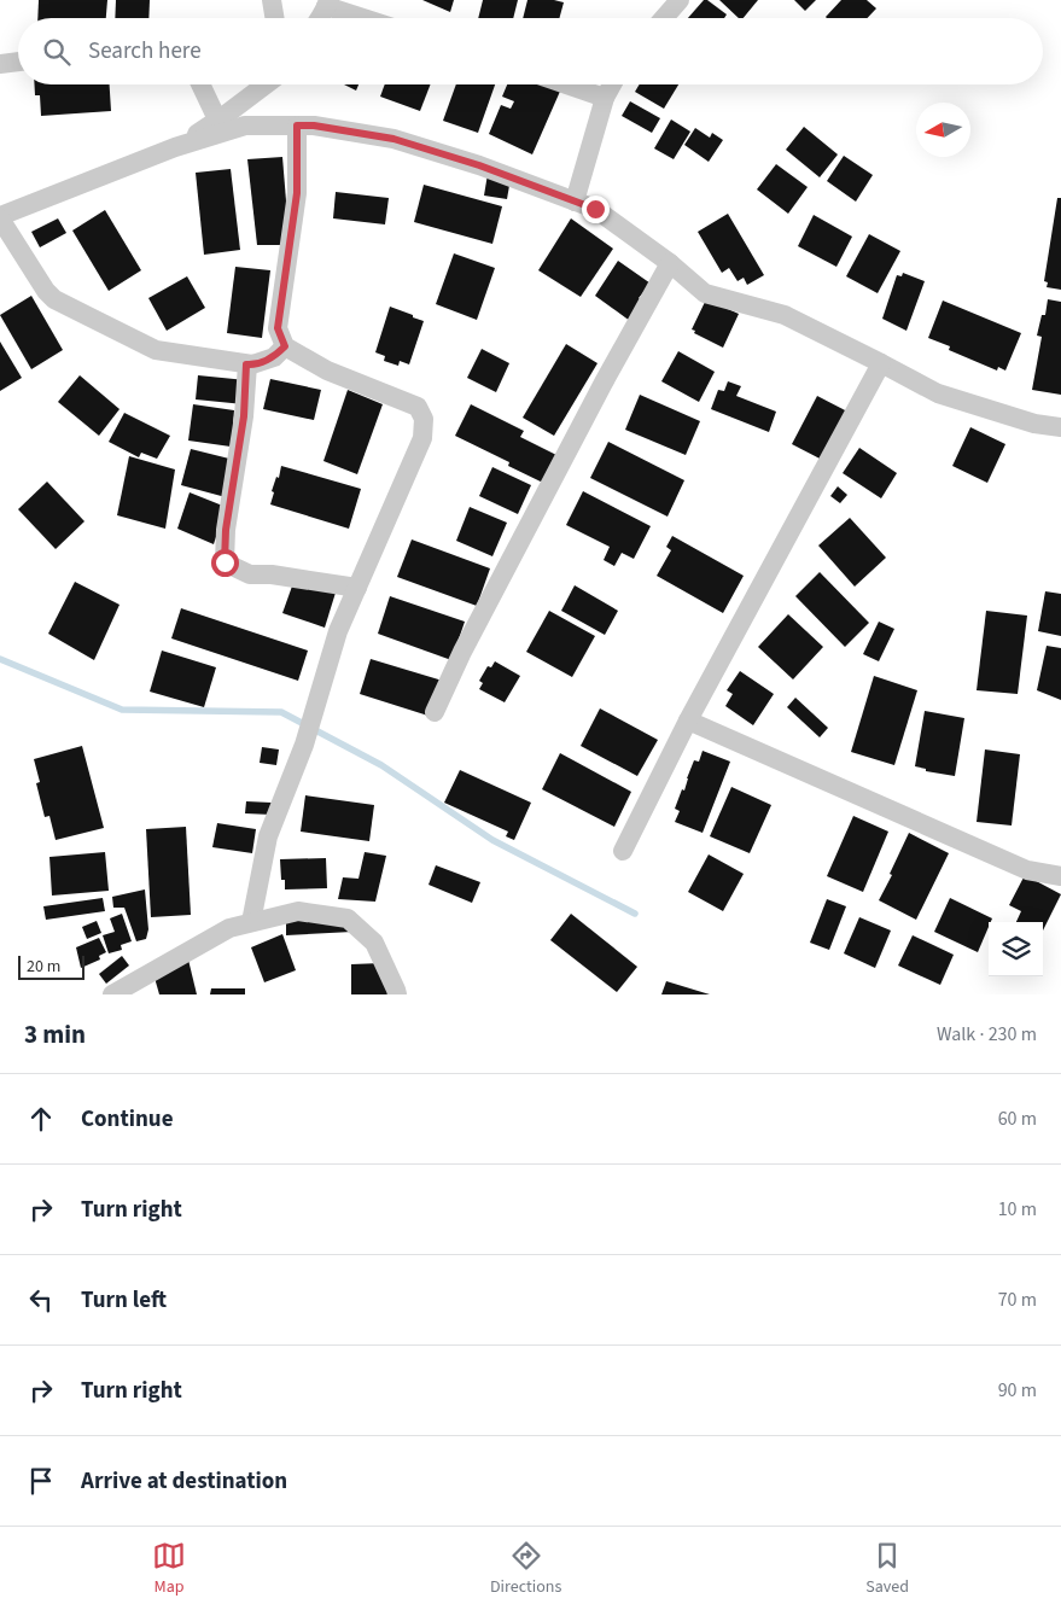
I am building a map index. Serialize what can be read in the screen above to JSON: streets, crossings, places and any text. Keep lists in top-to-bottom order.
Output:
{
  "scale_bar": "20 m",
  "north": "left",
  "page": {
    "search": "Search here",
    "scale": "20 m",
    "heading": ["3 min", "Walk · 230 m"],
    "list": [
      ["Continue", "60 m"],
      ["Turn right", "10 m"],
      ["Turn left", "70 m"],
      ["Turn right", "90 m"],
      "Arrive at destination"
    ],
    "nav": ["Map", "Directions", "Saved"]
  }
}
